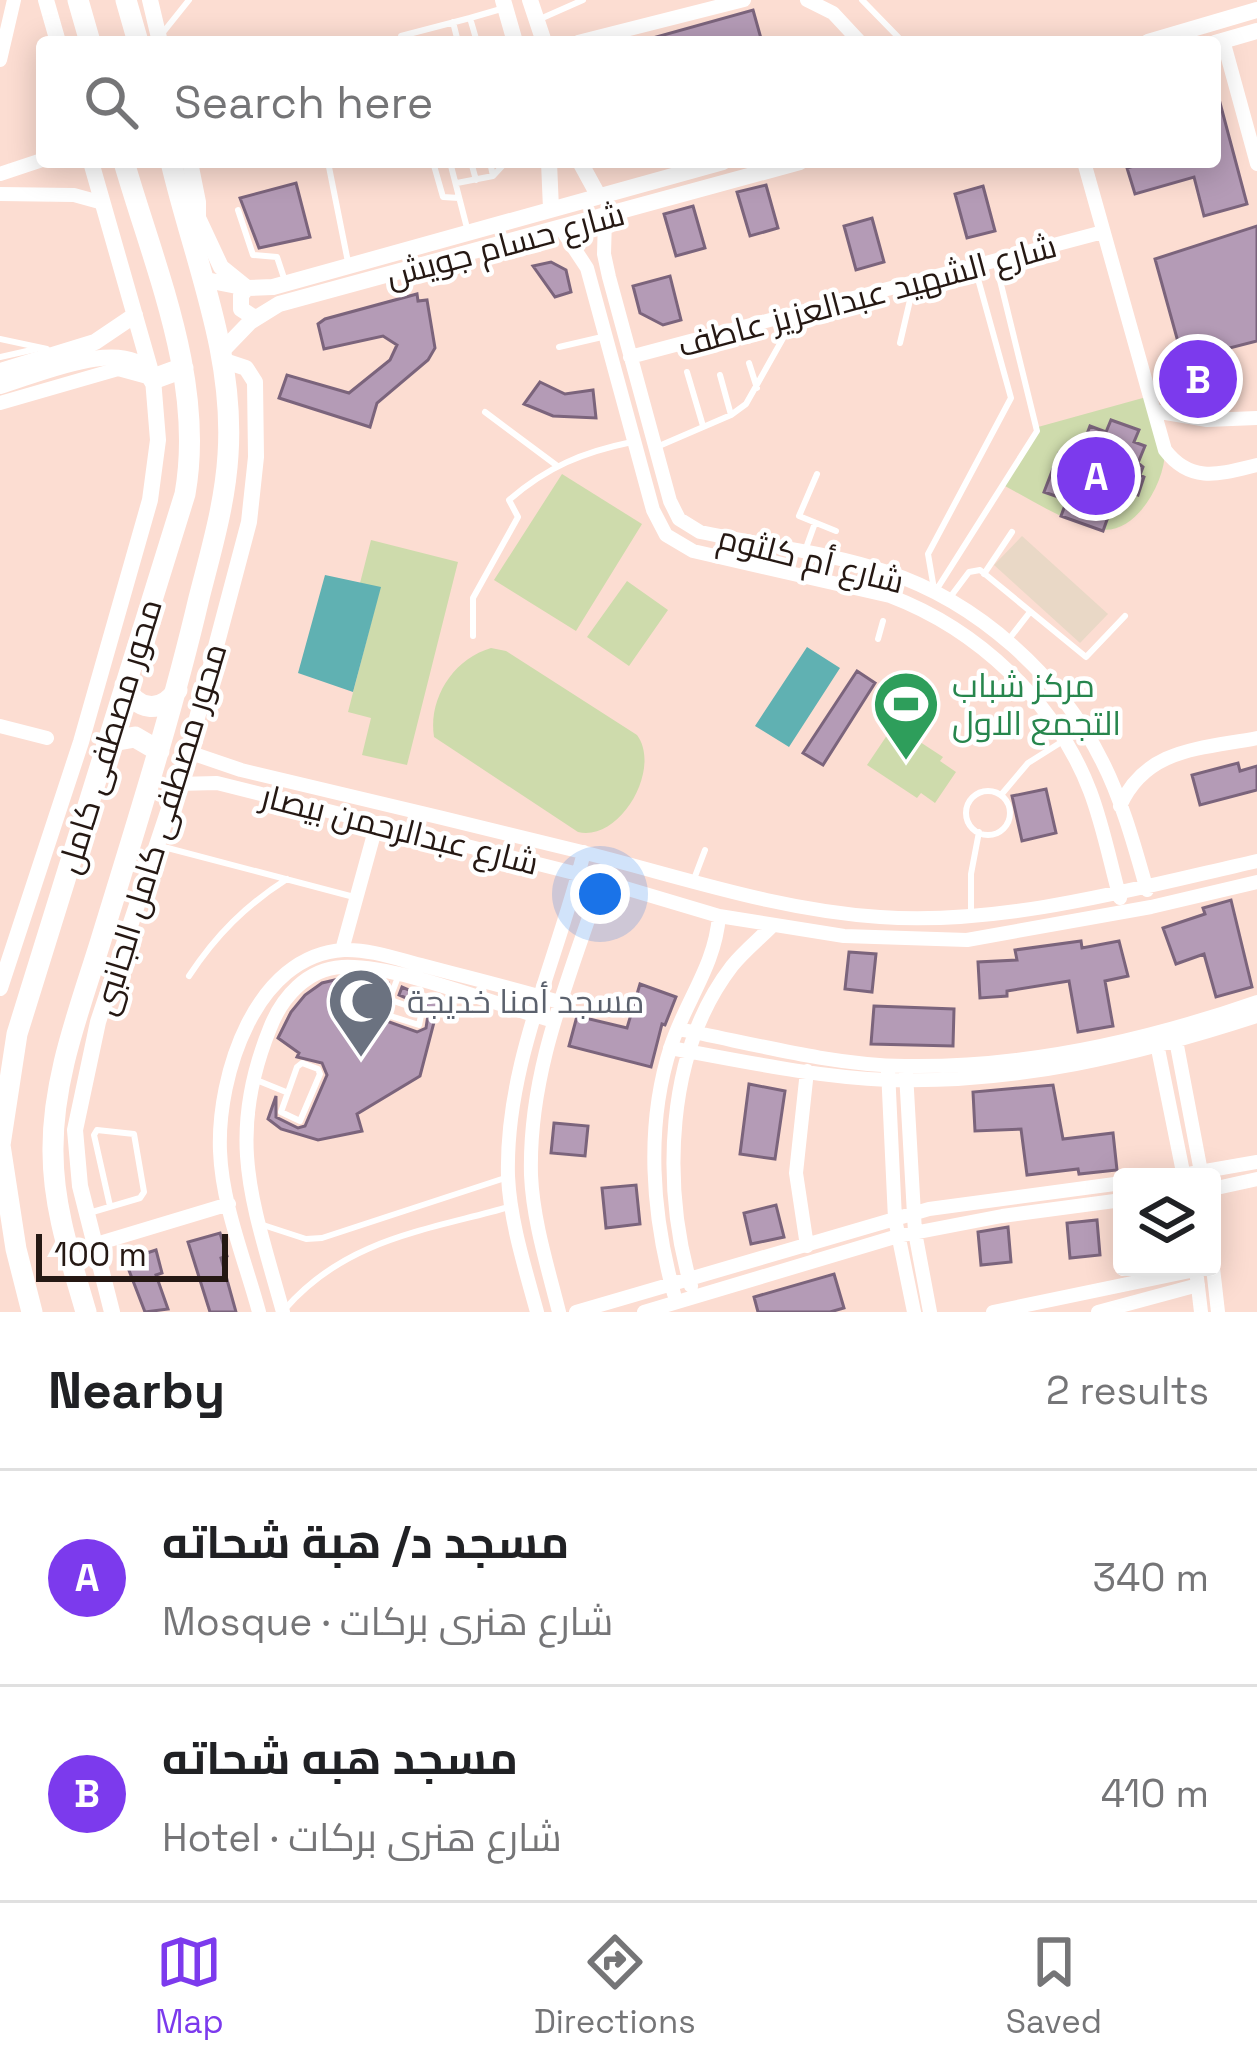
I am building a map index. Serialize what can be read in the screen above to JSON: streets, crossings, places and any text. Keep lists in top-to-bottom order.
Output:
{
  "streets": {
    "main road": ["محور مصطفى كامل"],
    "street": [
      "شارع حسام جويش",
      "شارع الشهيد عبدالعزيز عاطف",
      "شارع أم كلثوم",
      "محور مصطفى كامل الجانبى",
      "شارع عبدالرحمن بيصار"
    ]
  },
  "crossings": [
    ["شارع حسام جويش", "شارع أم كلثوم"],
    ["شارع حسام جويش", "محور مصطفى كامل"],
    ["شارع حسام جويش", "محور مصطفى كامل الجانبى"],
    ["شارع الشهيد عبدالعزيز عاطف", "شارع أم كلثوم"],
    ["شارع أم كلثوم", "شارع عبدالرحمن بيصار"],
    ["محور مصطفى كامل", "محور مصطفى كامل الجانبى"],
    ["محور مصطفى كامل الجانبى", "شارع عبدالرحمن بيصار"]
  ],
  "places": {
    "sports": ["مركز شباب التجمع الاول"],
    "mosque": ["مسجد أمنا خديجة"]
  },
  "scale_bar": "100 m",
  "page": {
    "search": "Search here",
    "pins": ["B", "A"],
    "scale": "100 m",
    "heading": ["Nearby", "2 results"],
    "list": [
      {
        "mark": "A",
        "name": "مسجد د/ هبة شحاته",
        "note": "Mosque · شارع هنرى بركات",
        "value": "340 m"
      },
      {
        "mark": "B",
        "name": "مسجد هبه شحاته",
        "note": "Hotel · شارع هنرى بركات",
        "value": "410 m"
      }
    ],
    "nav": ["Map", "Directions", "Saved"]
  }
}
